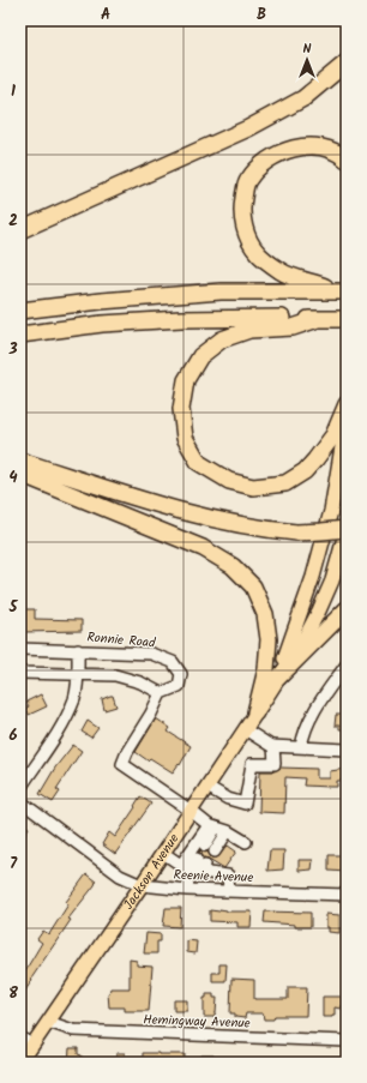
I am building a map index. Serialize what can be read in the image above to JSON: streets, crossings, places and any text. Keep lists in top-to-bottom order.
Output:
{
  "streets": {
    "main road": ["Jackson Avenue"],
    "street": ["Ronnie Road", "Reenie Avenue", "Hemingway Avenue"]
  },
  "crossings": [
    ["Jackson Avenue", "Reenie Avenue"],
    ["Jackson Avenue", "Hemingway Avenue"]
  ],
  "north": "top",
  "grid": {
    "columns": ["A", "B"],
    "rows": [
      "1",
      "2",
      "3",
      "4",
      "5",
      "6",
      "7",
      "8"
    ]
  }
}
